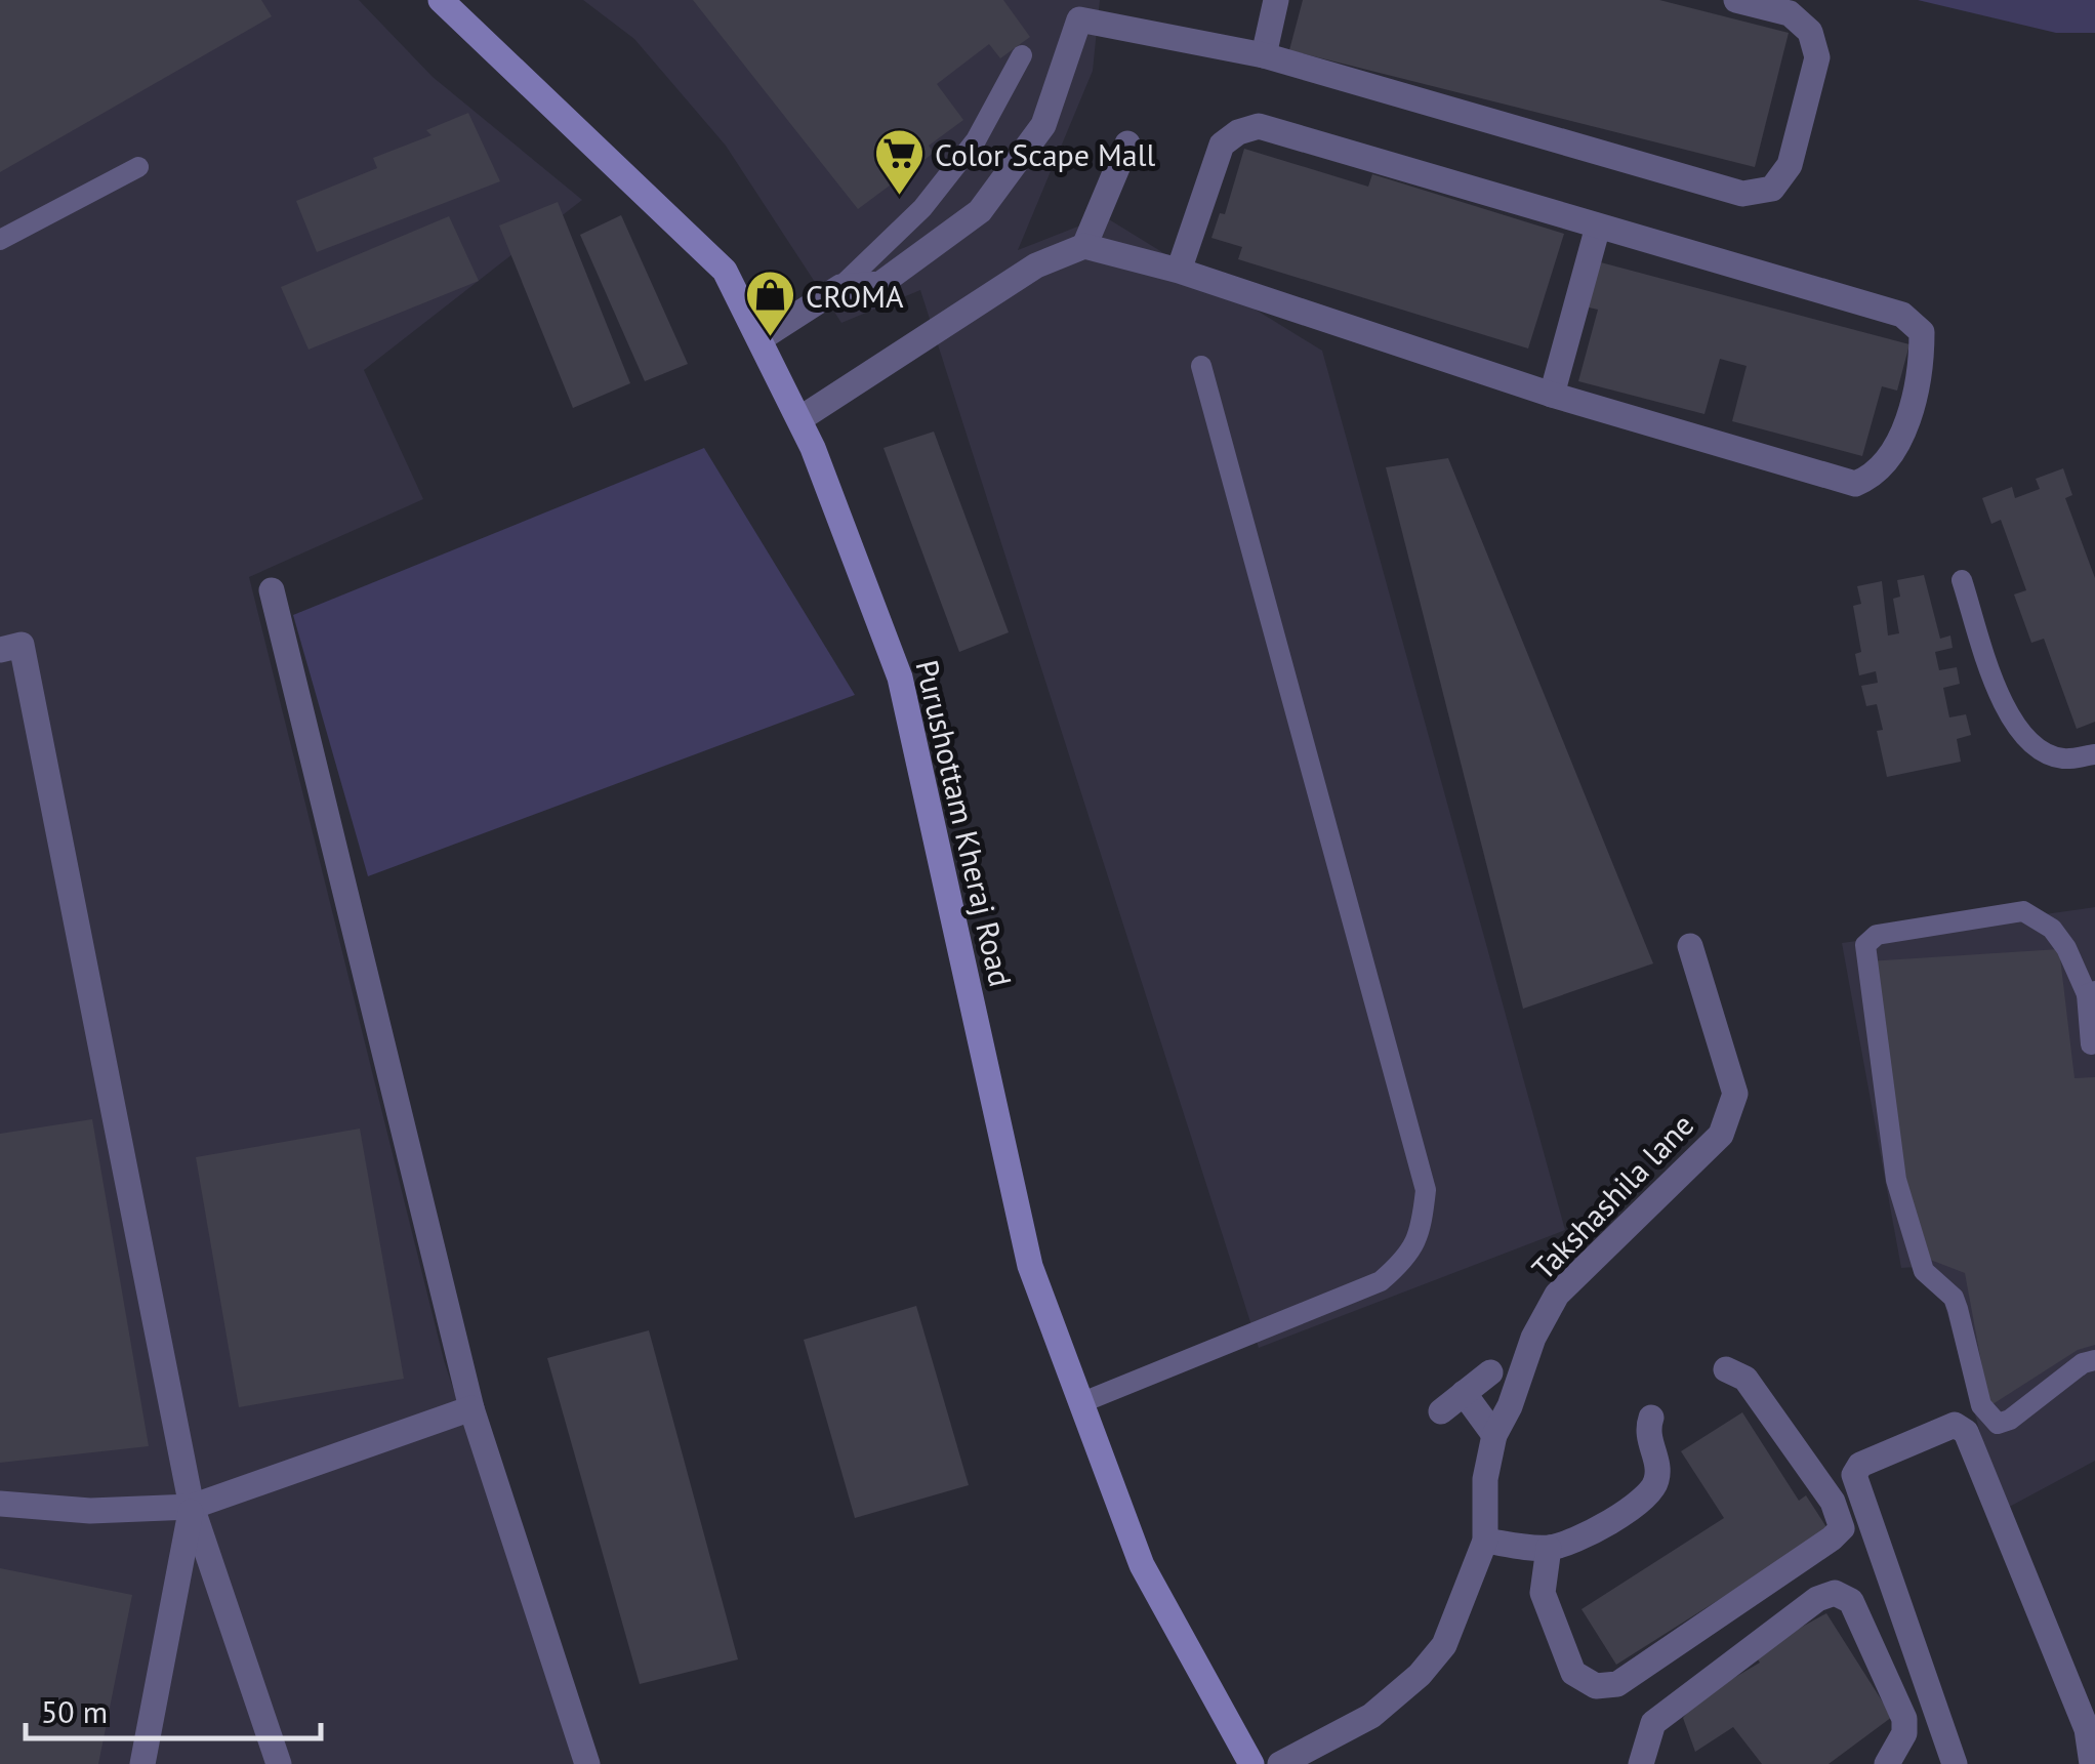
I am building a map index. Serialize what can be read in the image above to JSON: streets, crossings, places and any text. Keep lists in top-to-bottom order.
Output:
{
  "streets": {
    "street": ["Purushottam Kheraj Road", "Takshashila lane"]
  },
  "places": {
    "supermarket": ["Color Scape Mall"],
    "shop": ["CROMA"]
  },
  "scale_bar": "50 m"
}
